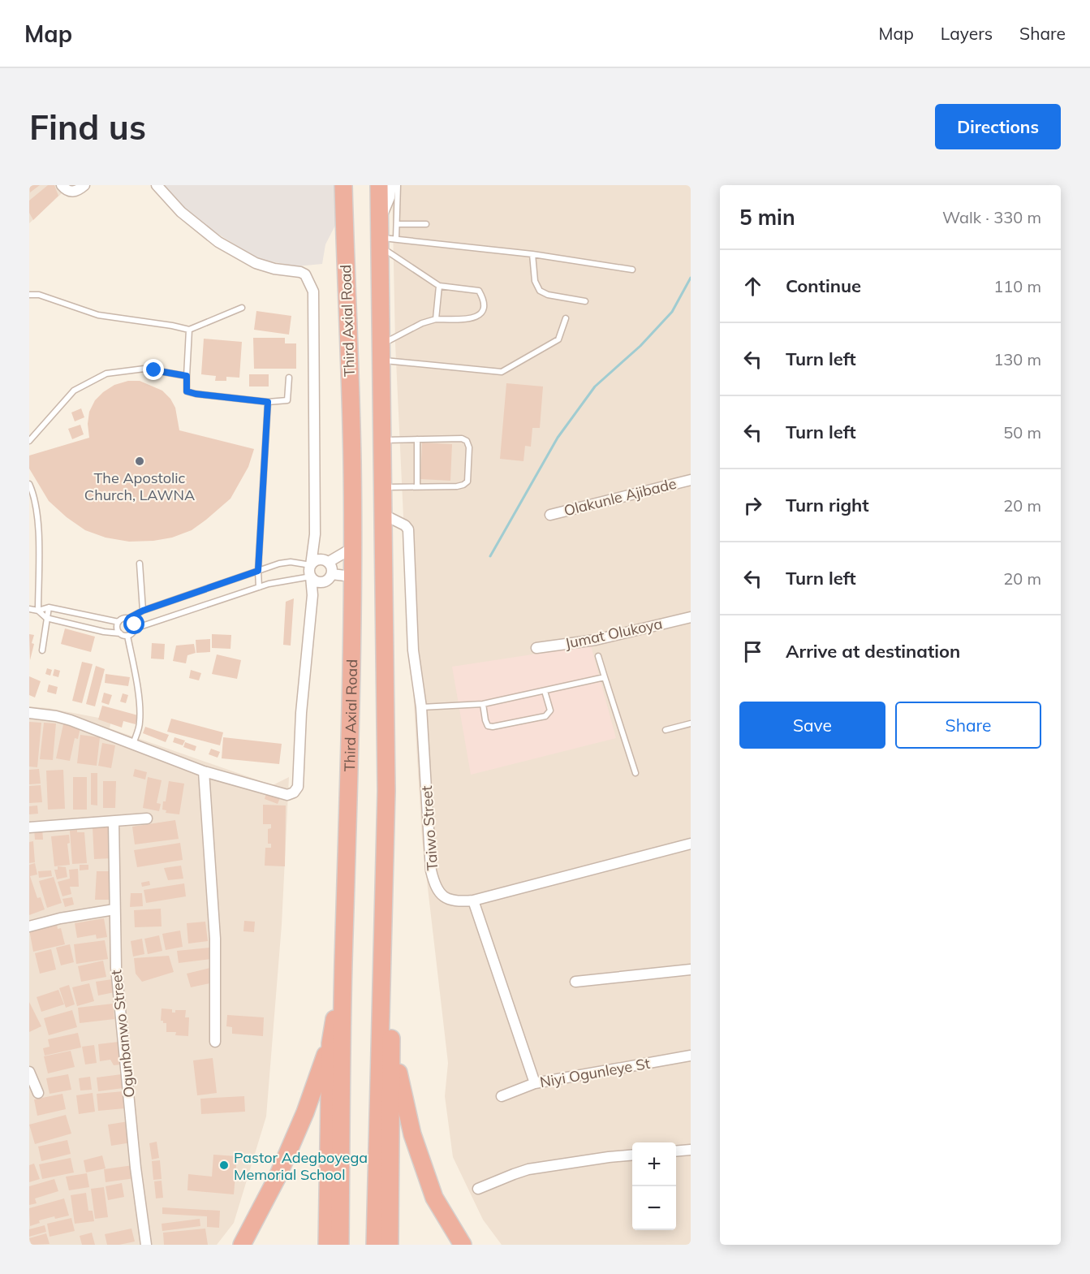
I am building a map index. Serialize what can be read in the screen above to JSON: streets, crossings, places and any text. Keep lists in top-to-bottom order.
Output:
{
  "streets": {
    "highway": ["Third Axial Road"],
    "street": [
      "Olakunle Ajibade",
      "Jumat Olukoya",
      "Taiwo Street",
      "Ogunbanwo Street",
      "Niyi Ogunleye St"
    ]
  },
  "places": ["The Apostolic Church, LAWNA", "Pastor Adegboyega Memorial School"],
  "page": {
    "header": "Map",
    "nav": ["Map", "Layers", "Share"],
    "buttons": [
      "Directions",
      ["Save", "Share"]
    ],
    "title": "Find us",
    "heading": ["5 min", "Walk · 330 m"],
    "list": [
      ["Continue", "110 m"],
      ["Turn left", "130 m"],
      ["Turn left", "50 m"],
      ["Turn right", "20 m"],
      ["Turn left", "20 m"],
      "Arrive at destination"
    ],
    "map_buttons": ["+", "−"]
  }
}
